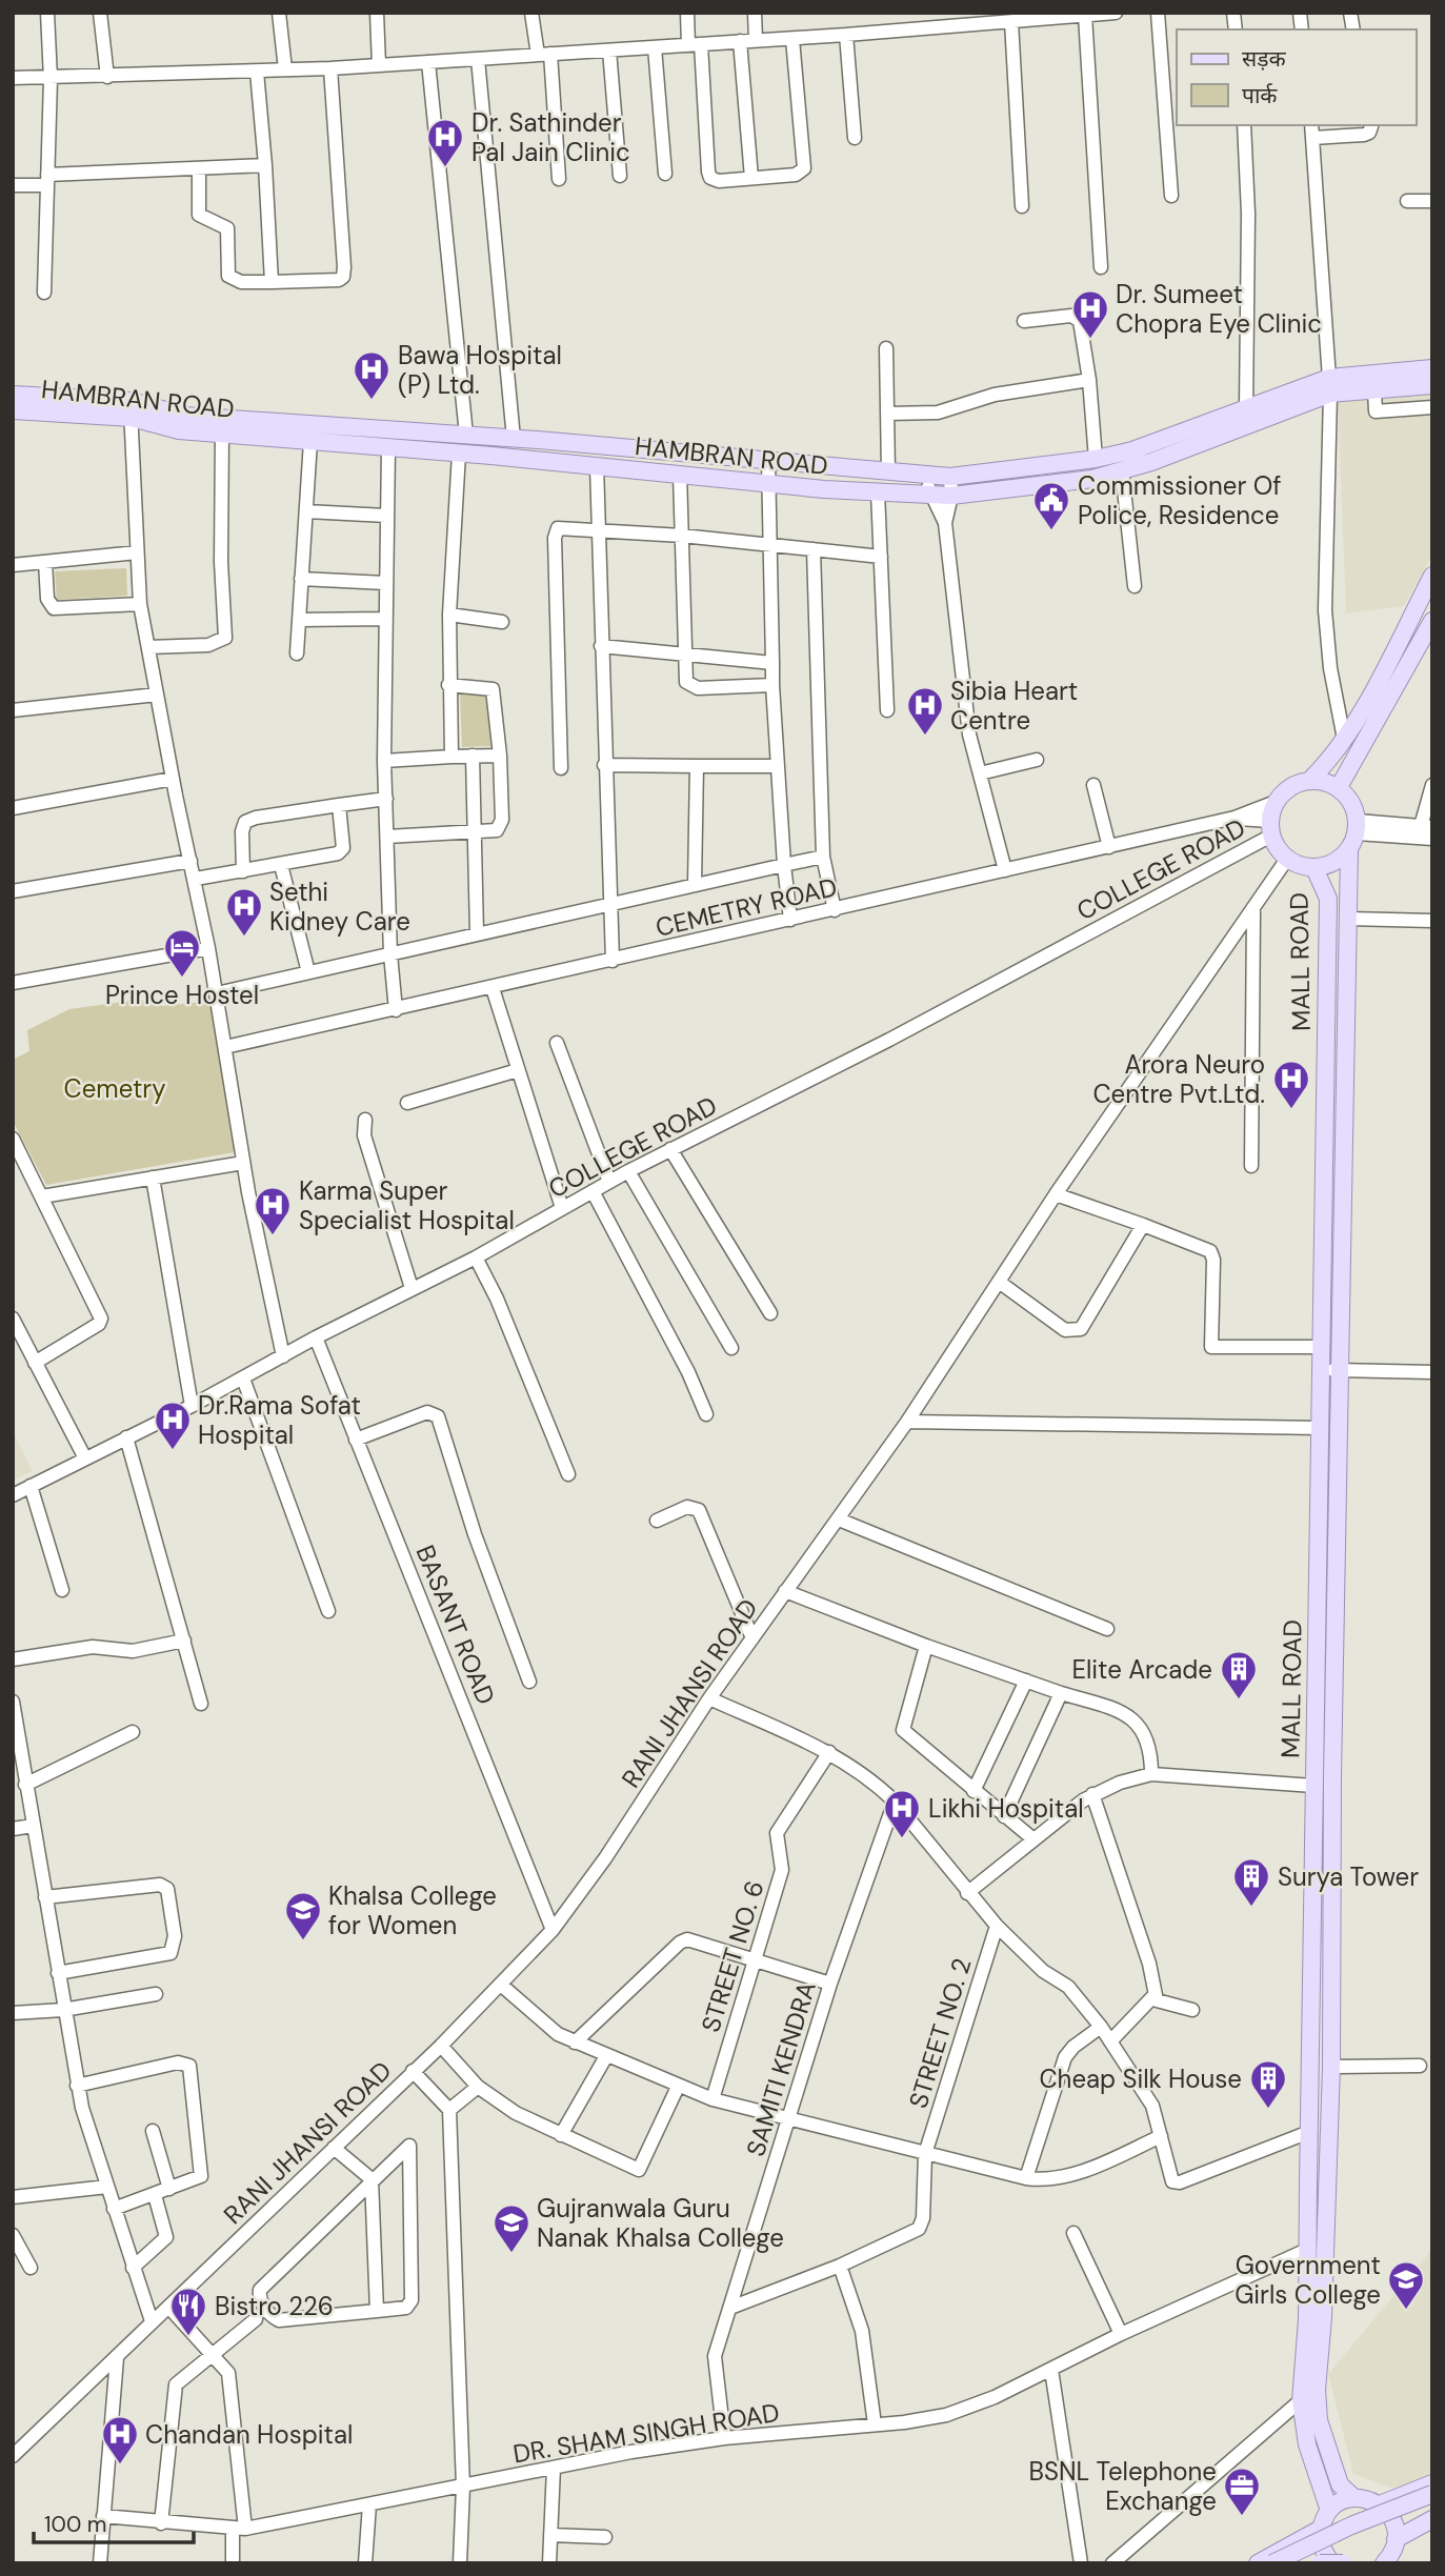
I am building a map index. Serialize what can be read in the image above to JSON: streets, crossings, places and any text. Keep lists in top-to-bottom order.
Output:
{
  "streets": {
    "main road": ["HAMBRAN ROAD", "MALL ROAD"],
    "street": [
      "COLLEGE ROAD",
      "CEMETRY ROAD",
      "BASANT ROAD",
      "RANI JHANSI ROAD",
      "STREET NO. 6",
      "STREET NO. 2",
      "SAMITI KENDRA",
      "DR. SHAM SINGH ROAD"
    ]
  },
  "crossings": [
    ["COLLEGE ROAD", "CEMETRY ROAD"],
    ["COLLEGE ROAD", "MALL ROAD"],
    ["COLLEGE ROAD", "BASANT ROAD"],
    ["COLLEGE ROAD", "RANI JHANSI ROAD"],
    ["CEMETRY ROAD", "MALL ROAD"],
    ["CEMETRY ROAD", "RANI JHANSI ROAD"],
    ["MALL ROAD", "RANI JHANSI ROAD"],
    ["MALL ROAD", "DR. SHAM SINGH ROAD"],
    ["BASANT ROAD", "RANI JHANSI ROAD"],
    ["SAMITI KENDRA", "DR. SHAM SINGH ROAD"]
  ],
  "parks": ["Cemetry"],
  "places": {
    "hospital": [
      "Dr. Sathinder Pal Jain Clinic",
      "Dr. Sumeet Chopra Eye Clinic",
      "Bawa Hospital (P) Ltd.",
      "Sibia Heart Centre",
      "Sethi Kidney Care",
      "Arora Neuro Centre Pvt.Ltd.",
      "Karma Super Specialist Hospital",
      "Dr.Rama Sofat Hospital",
      "Likhi Hospital",
      "Chandan Hospital"
    ],
    "public building": ["Commissioner Of Police, Residence"],
    "hotel": ["Prince Hostel"],
    "building": ["Elite Arcade", "Surya Tower", "Cheap Silk House"],
    "school or university": ["Khalsa College for Women", "Gujranwala Guru Nanak Khalsa College", "Government Girls College"],
    "restaurant": ["Bistro 226"],
    "office": ["BSNL Telephone Exchange"]
  },
  "legend": ["सड़क", "पार्क"],
  "scale_bar": "100 m"
}
